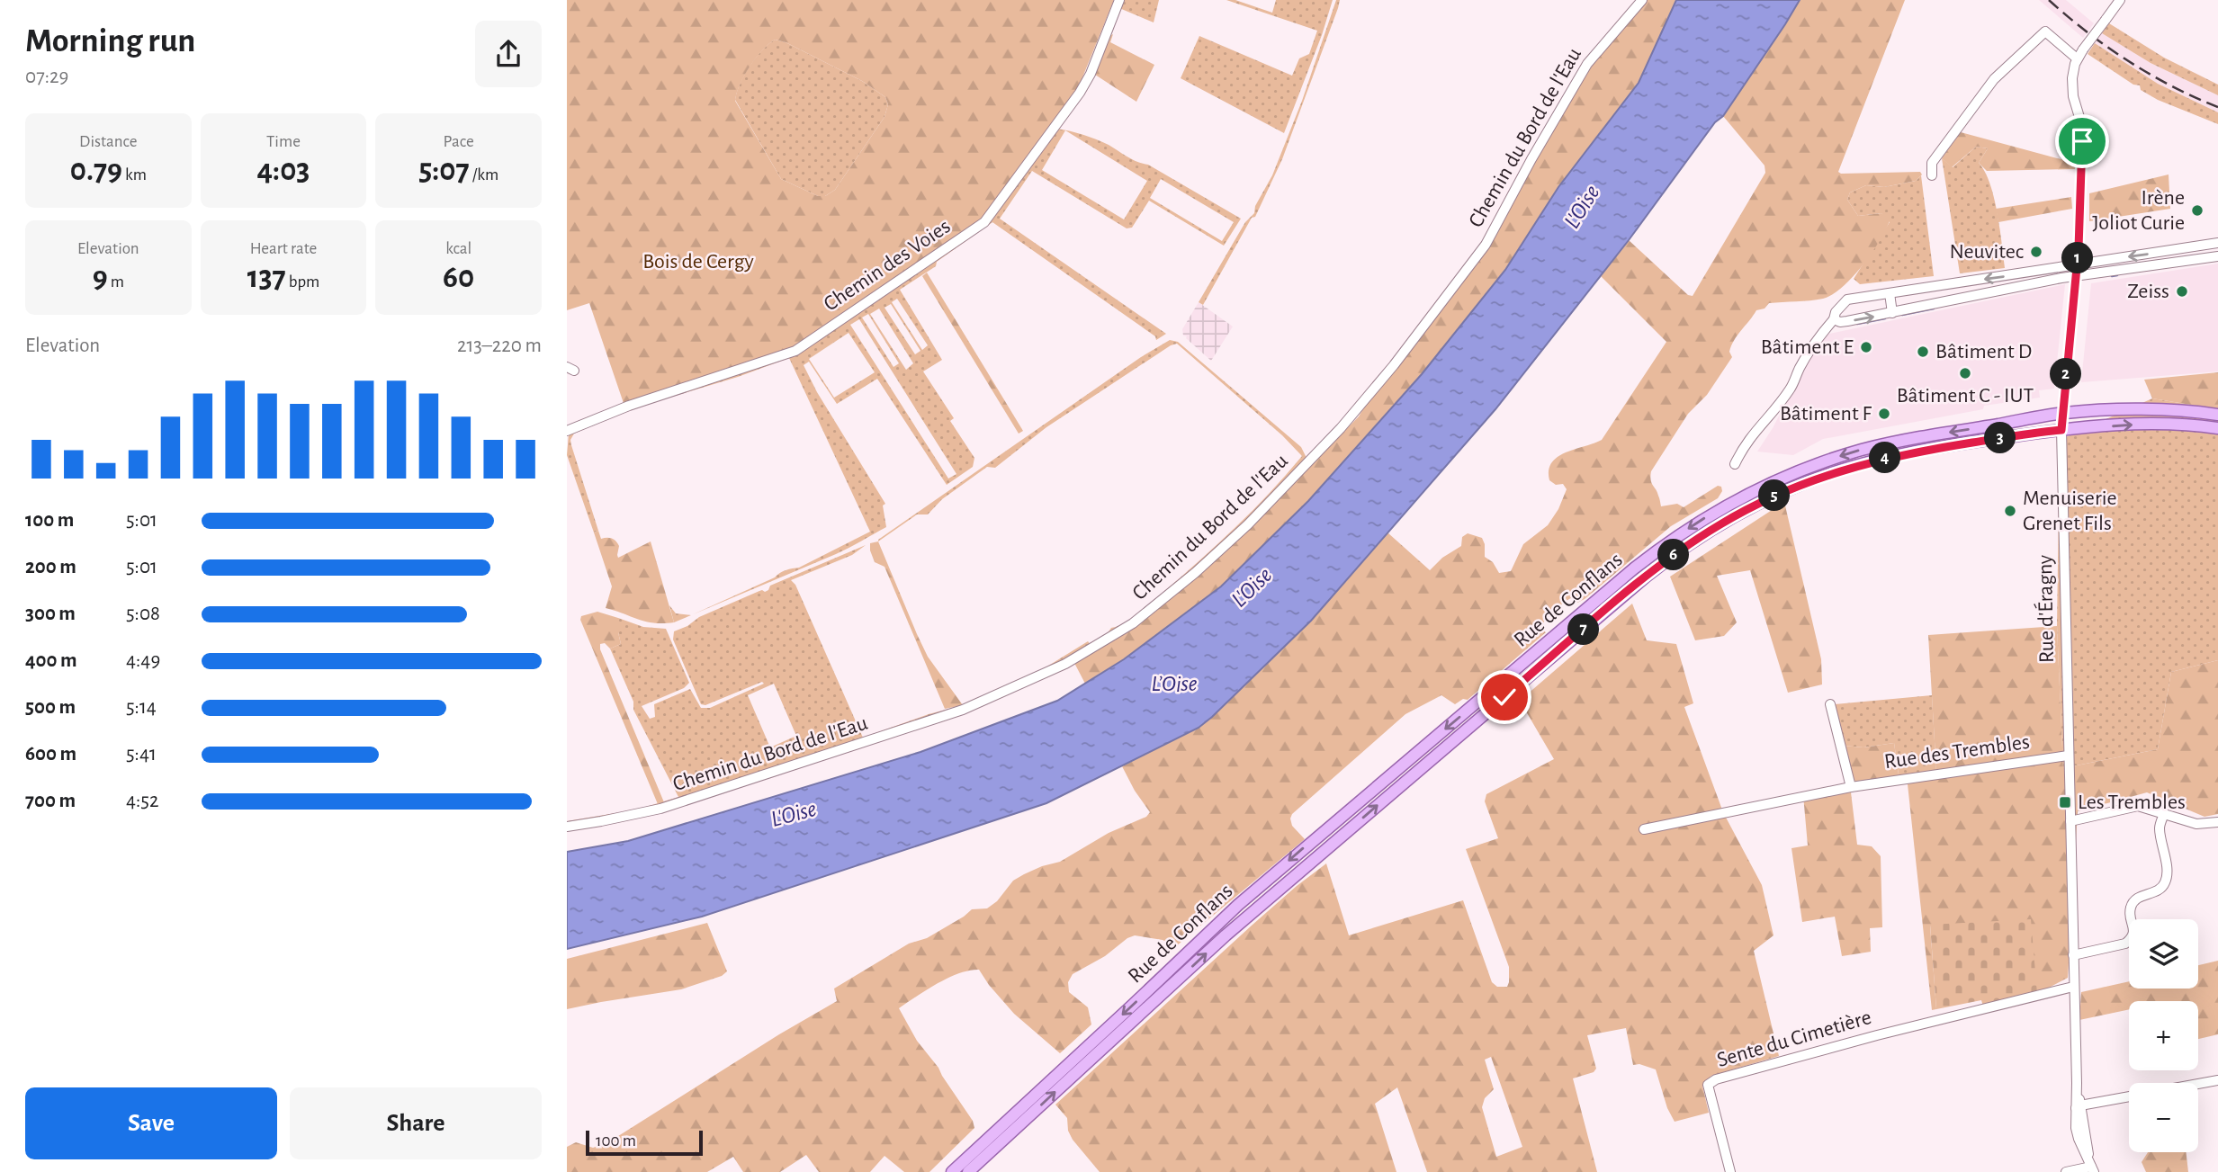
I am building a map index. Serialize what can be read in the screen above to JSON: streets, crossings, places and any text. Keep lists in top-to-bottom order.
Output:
{
  "streets": {
    "main road": ["Rue de Conflans"],
    "street": [
      "Chemin du Bord de l'Eau",
      "Chemin des Voies",
      "Rue d'Éragny",
      "Rue des Trembles",
      "Sente du Cimetière"
    ]
  },
  "crossings": [
    ["Rue de Conflans", "Rue d'Éragny"],
    ["Rue d'Éragny", "Rue des Trembles"],
    ["Rue d'Éragny", "Sente du Cimetière"]
  ],
  "water": ["L'Oise", "L’Oise"],
  "parks": ["Bois de Cergy"],
  "places": {
    "other": [
      "Irène Joliot Curie",
      "Neuvitec",
      "Zeiss",
      "Bâtiment E",
      "Bâtiment D",
      "Bâtiment C - IUT",
      "Bâtiment F",
      "Menuiserie Grenet Fils"
    ],
    "transit": ["Les Trembles"]
  },
  "scale_bar": "100 m",
  "page": {
    "heading": ["Morning run", "07:29"],
    "stats": [
      ["Distance", "0.79 km"],
      ["Time", "4:03"],
      ["Pace", "5:07 /km"],
      ["Elevation", "9 m"],
      ["Heart rate", "137 bpm"],
      ["kcal", "60"]
    ],
    "pins": [
      "1",
      "2",
      "3",
      "4",
      "5",
      "6",
      "7"
    ],
    "chart": ["Elevation", "213–220 m"],
    "list": [
      {
        "name": "100 m",
        "note": "5:01"
      },
      {
        "name": "200 m",
        "note": "5:01"
      },
      {
        "name": "300 m",
        "note": "5:08"
      },
      {
        "name": "400 m",
        "note": "4:49"
      },
      {
        "name": "500 m",
        "note": "5:14"
      },
      {
        "name": "600 m",
        "note": "5:41"
      },
      {
        "name": "700 m",
        "note": "4:52"
      }
    ],
    "map_buttons": ["+", "−"],
    "buttons": ["Save", "Share"],
    "scale": "100 m"
  }
}
